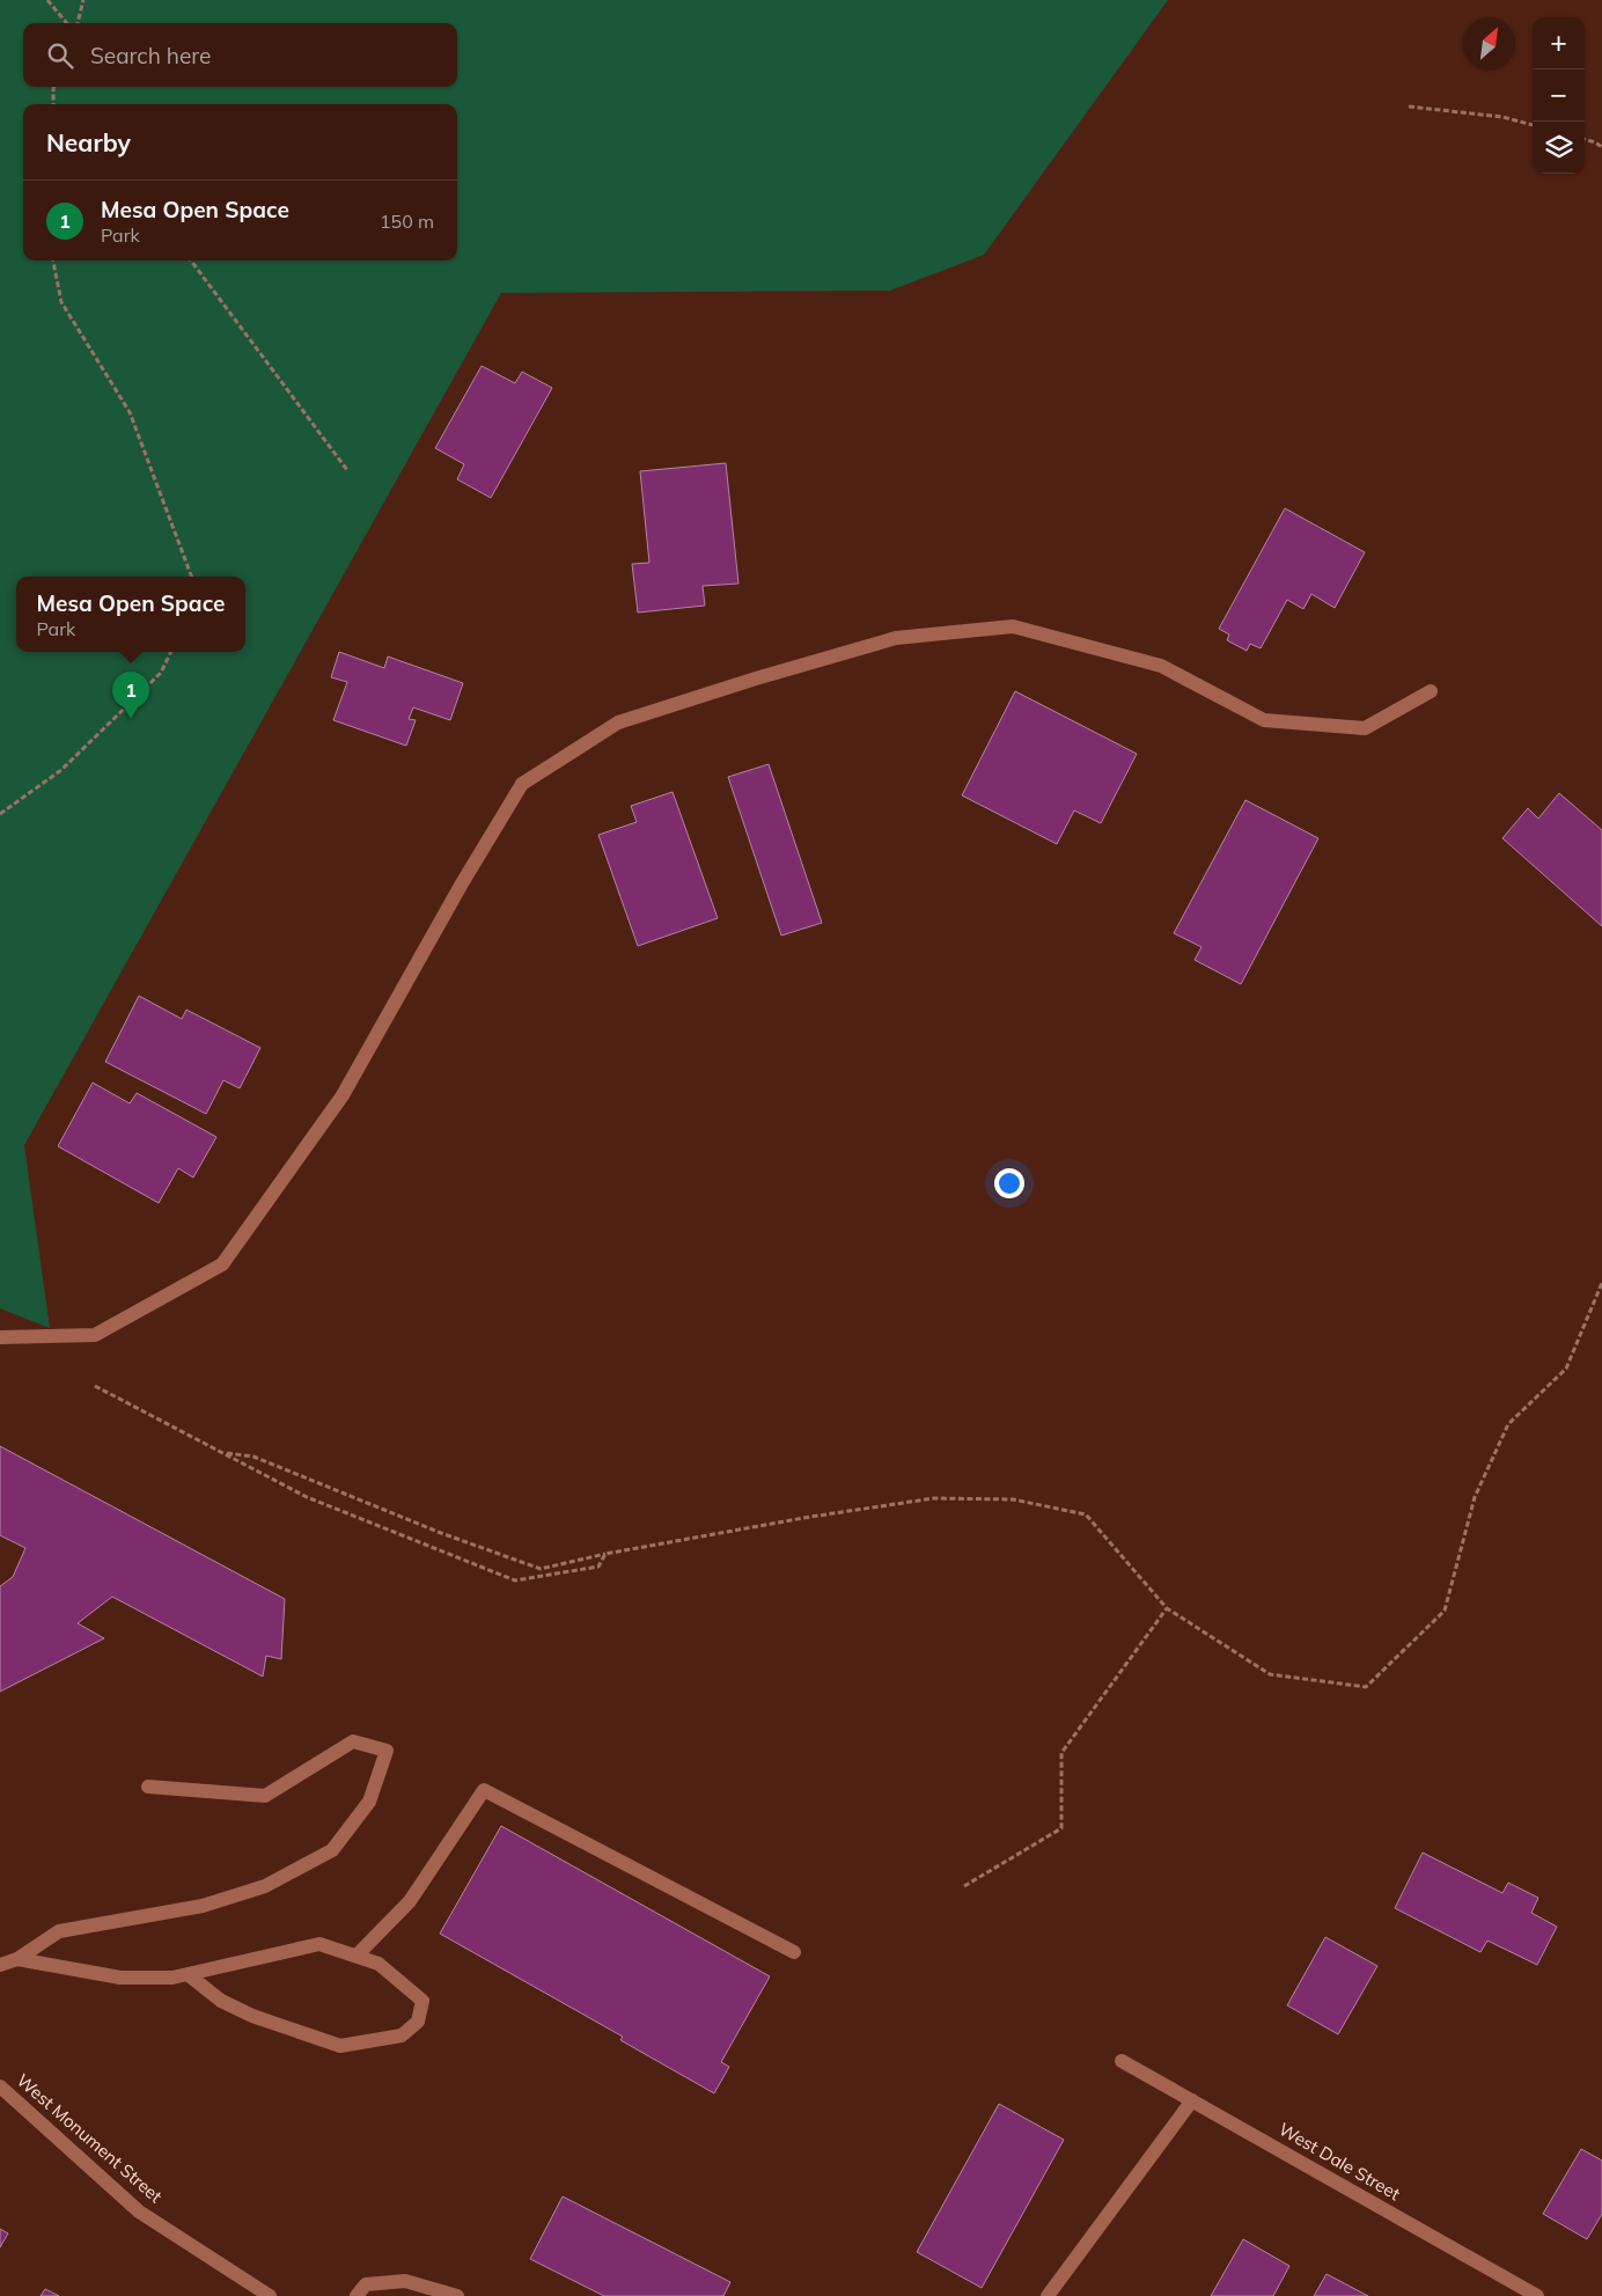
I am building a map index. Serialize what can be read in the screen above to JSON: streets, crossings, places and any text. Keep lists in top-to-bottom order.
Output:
{
  "streets": {
    "street": ["West Monument Street", "West Dale Street"]
  },
  "north": "top right",
  "page": {
    "map_buttons": ["+", "−"],
    "search": "Search here",
    "heading": "Nearby",
    "list": [
      {
        "mark": "1",
        "name": "Mesa Open Space",
        "note": "Park",
        "value": "150 m"
      }
    ],
    "popup": ["Mesa Open Space", "Park"],
    "pins": "1"
  }
}
